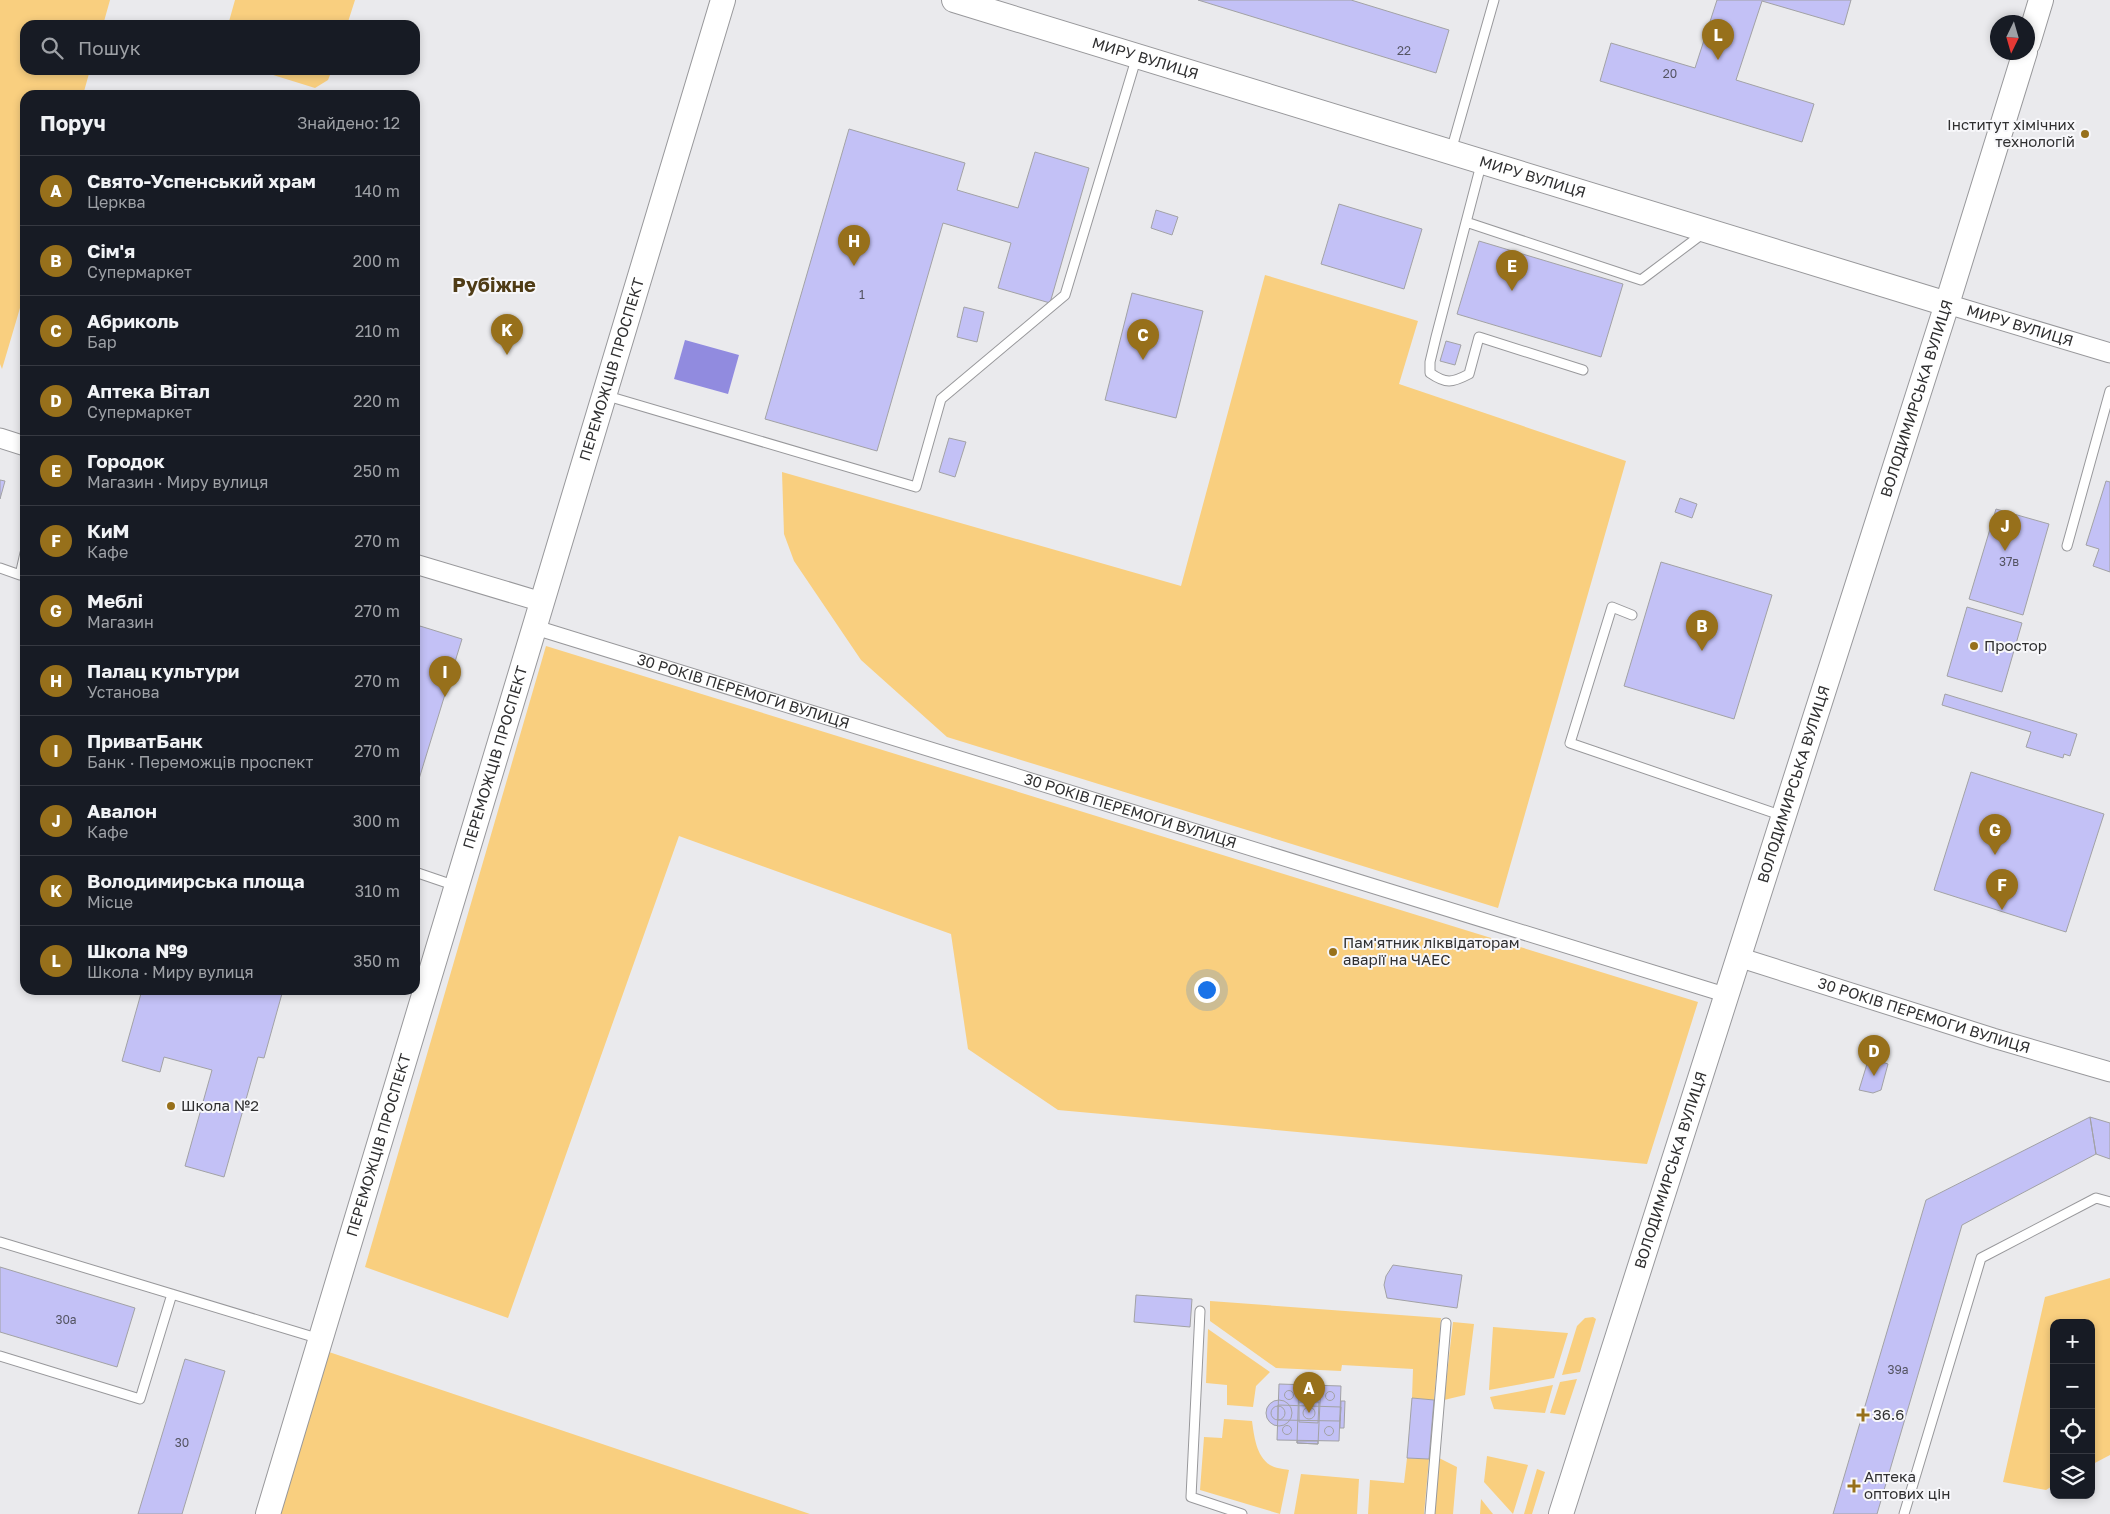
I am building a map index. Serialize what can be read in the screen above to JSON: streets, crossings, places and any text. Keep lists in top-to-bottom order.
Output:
{
  "streets": {
    "street": [
      "МИРУ ВУЛИЦЯ",
      "ПЕРЕМОЖЦІВ ПРОСПЕКТ",
      "ВОЛОДИМИРСЬКА ВУЛИЦЯ",
      "30 РОКІВ ПЕРЕМОГИ ВУЛИЦЯ"
    ]
  },
  "crossings": [
    ["МИРУ ВУЛИЦЯ", "ВОЛОДИМИРСЬКА ВУЛИЦЯ"],
    ["ПЕРЕМОЖЦІВ ПРОСПЕКТ", "30 РОКІВ ПЕРЕМОГИ ВУЛИЦЯ"],
    ["ВОЛОДИМИРСЬКА ВУЛИЦЯ", "30 РОКІВ ПЕРЕМОГИ ВУЛИЦЯ"]
  ],
  "districts": ["Рубіжне"],
  "places": {
    "other": [
      "Інститут хімічних технологій",
      "Простор",
      "Пам'ятник ліквідаторам аварії на ЧАЕС",
      "Школа №2"
    ],
    "health": ["36.6", "Аптека оптових цін"]
  },
  "house_numbers": [
    "22",
    "20",
    "1",
    "37в",
    "30а",
    "39а",
    "30"
  ],
  "north": "bottom",
  "page": {
    "pins": [
      "L",
      "H",
      "E",
      "K",
      "C",
      "J",
      "B",
      "I",
      "G",
      "F",
      "D",
      "A"
    ],
    "search": "Пошук",
    "heading": ["Поруч", "Знайдено: 12"],
    "list": [
      {
        "mark": "A",
        "name": "Свято-Успенський храм",
        "note": "Церква",
        "value": "140 m"
      },
      {
        "mark": "B",
        "name": "Сім'я",
        "note": "Супермаркет",
        "value": "200 m"
      },
      {
        "mark": "C",
        "name": "Абриколь",
        "note": "Бар",
        "value": "210 m"
      },
      {
        "mark": "D",
        "name": "Аптека Вітал",
        "note": "Супермаркет",
        "value": "220 m"
      },
      {
        "mark": "E",
        "name": "Городок",
        "note": "Магазин · Миру вулиця",
        "value": "250 m"
      },
      {
        "mark": "F",
        "name": "КиМ",
        "note": "Кафе",
        "value": "270 m"
      },
      {
        "mark": "G",
        "name": "Меблі",
        "note": "Магазин",
        "value": "270 m"
      },
      {
        "mark": "H",
        "name": "Палац культури",
        "note": "Установа",
        "value": "270 m"
      },
      {
        "mark": "I",
        "name": "ПриватБанк",
        "note": "Банк · Переможців проспект",
        "value": "270 m"
      },
      {
        "mark": "J",
        "name": "Авалон",
        "note": "Кафе",
        "value": "300 m"
      },
      {
        "mark": "K",
        "name": "Володимирська площа",
        "note": "Місце",
        "value": "310 m"
      },
      {
        "mark": "L",
        "name": "Школа №9",
        "note": "Школа · Миру вулиця",
        "value": "350 m"
      }
    ],
    "map_buttons": ["+", "−"]
  }
}
